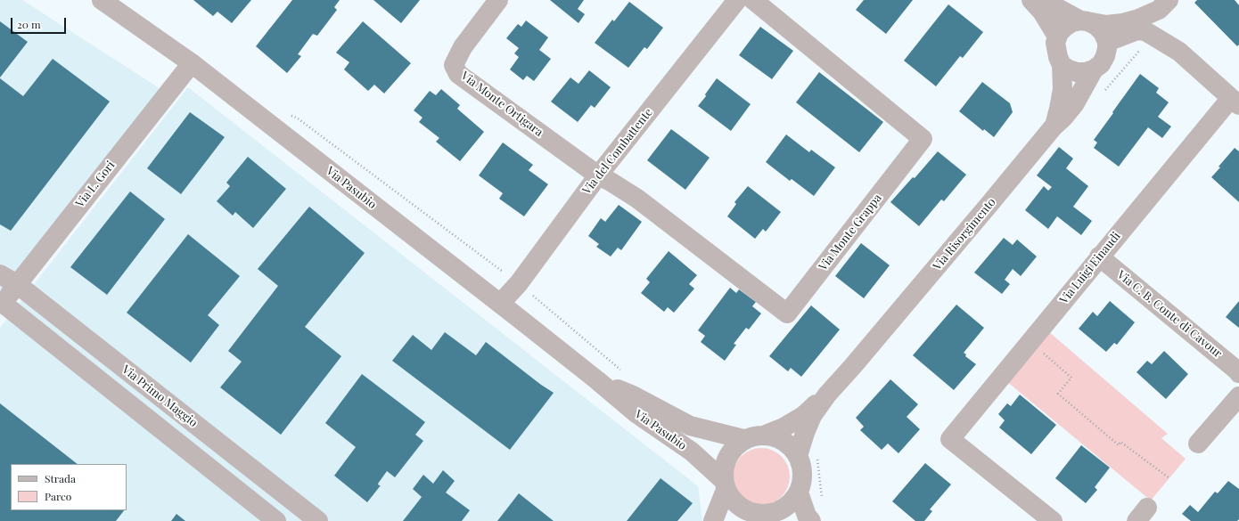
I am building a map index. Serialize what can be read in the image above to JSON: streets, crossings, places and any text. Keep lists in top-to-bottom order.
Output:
{
  "streets": {
    "street": [
      "Via Monte Ortigara",
      "Via del Combattente",
      "Via L. Gori",
      "Via Pasubio",
      "Via Monte Grappa",
      "Via Risorgimento",
      "Via Luigi Einaudi",
      "Via C. B. Conte di Cavour",
      "Via Primo Maggio"
    ]
  },
  "crossings": [
    ["Via Monte Ortigara", "Via del Combattente"],
    ["Via Monte Ortigara", "Via Monte Grappa"],
    ["Via del Combattente", "Via Pasubio"],
    ["Via del Combattente", "Via Monte Grappa"],
    ["Via L. Gori", "Via Pasubio"],
    ["Via L. Gori", "Via Primo Maggio"],
    ["Via Pasubio", "Via Risorgimento"],
    ["Via Luigi Einaudi", "Via C. B. Conte di Cavour"]
  ],
  "legend": ["Strada", "Parco"],
  "scale_bar": "20 m"
}
